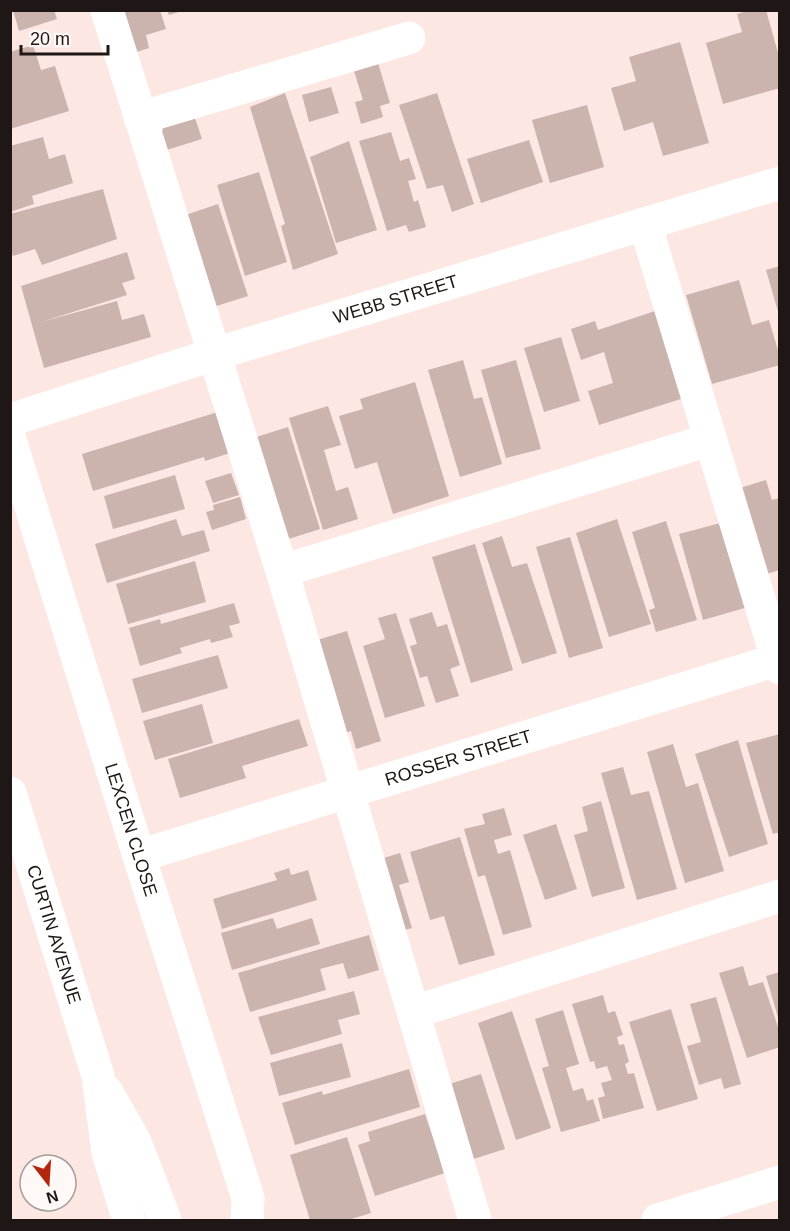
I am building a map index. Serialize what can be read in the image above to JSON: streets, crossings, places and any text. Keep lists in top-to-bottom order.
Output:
{
  "streets": {
    "street": [
      "WEBB STREET",
      "ROSSER STREET",
      "LEXCEN CLOSE",
      "CURTIN AVENUE"
    ]
  },
  "crossings": [
    ["ROSSER STREET", "LEXCEN CLOSE"]
  ],
  "scale_bar": "20 m",
  "north": "bottom"
}
